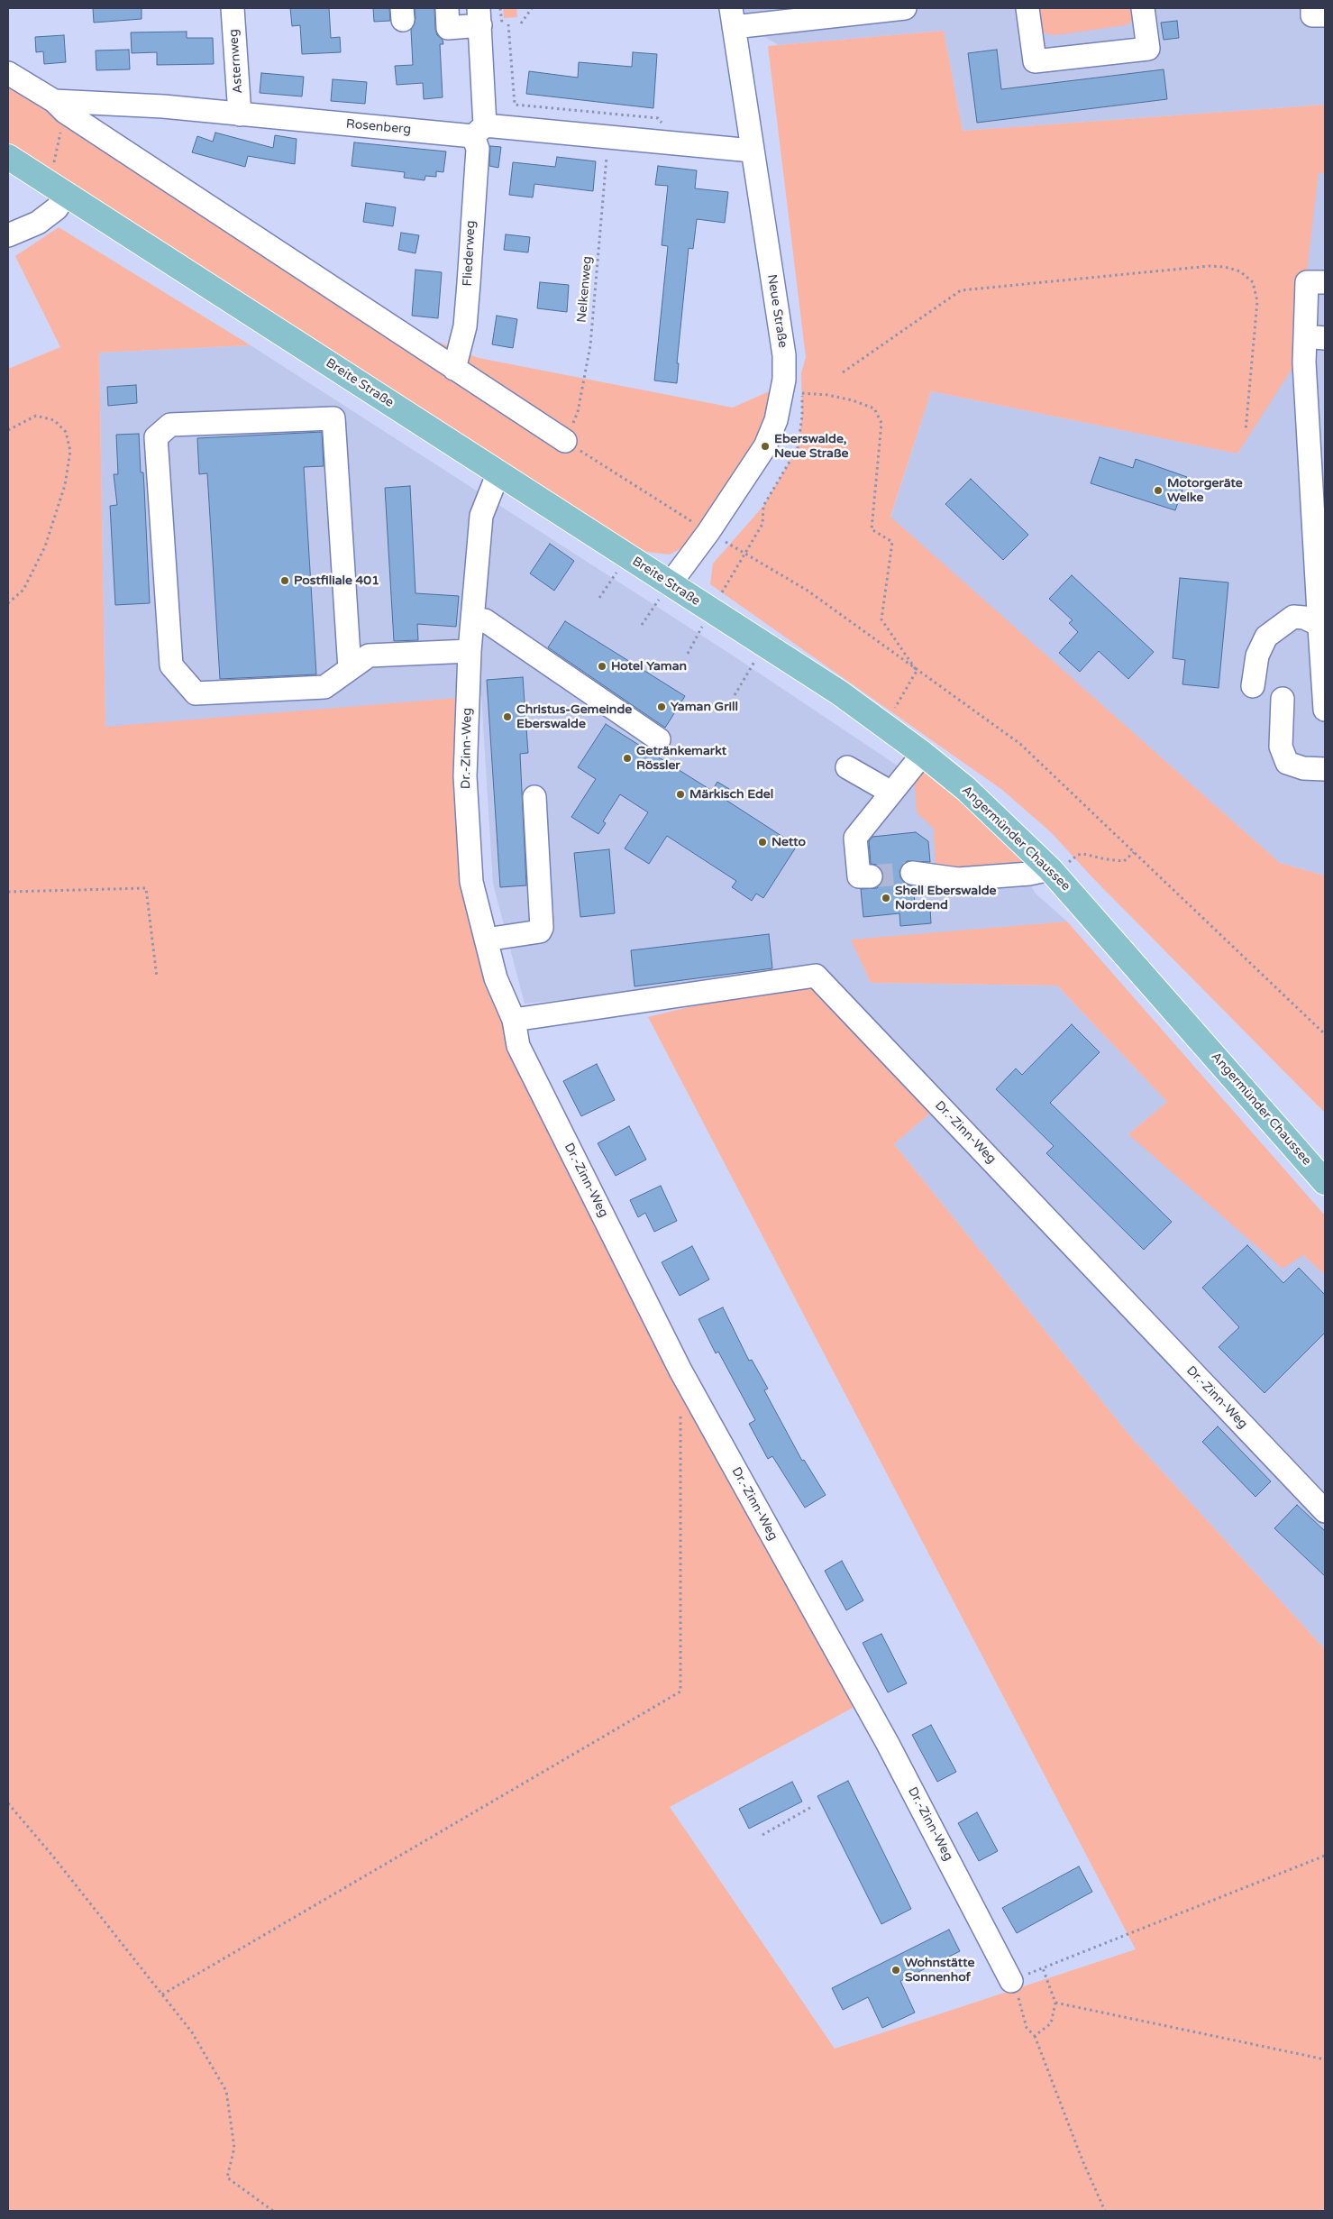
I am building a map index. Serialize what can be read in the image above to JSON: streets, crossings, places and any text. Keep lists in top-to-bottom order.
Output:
{
  "streets": {
    "main road": ["Breite Straße", "Angermünder Chaussee"],
    "street": [
      "Asternweg",
      "Rosenberg",
      "Fliederweg",
      "Neue Straße",
      "Dr.-Zinn-Weg"
    ],
    "path": ["Nelkenweg"]
  },
  "crossings": [
    ["Asternweg", "Rosenberg"],
    ["Rosenberg", "Fliederweg"],
    ["Rosenberg", "Nelkenweg"],
    ["Rosenberg", "Neue Straße"],
    ["Neue Straße", "Breite Straße"],
    ["Breite Straße", "Dr.-Zinn-Weg"],
    ["Breite Straße", "Angermünder Chaussee"]
  ],
  "places": [
    "Eberswalde, Neue Straße",
    "Motorgeräte Welke",
    "Postfiliale 401",
    "Hotel Yaman",
    "Yaman Grill",
    "Christus-Gemeinde Eberswalde",
    "Getränkemarkt Rössler",
    "Märkisch Edel",
    "Netto",
    "Shell Eberswalde Nordend",
    "Wohnstätte Sonnenhof"
  ]
}
